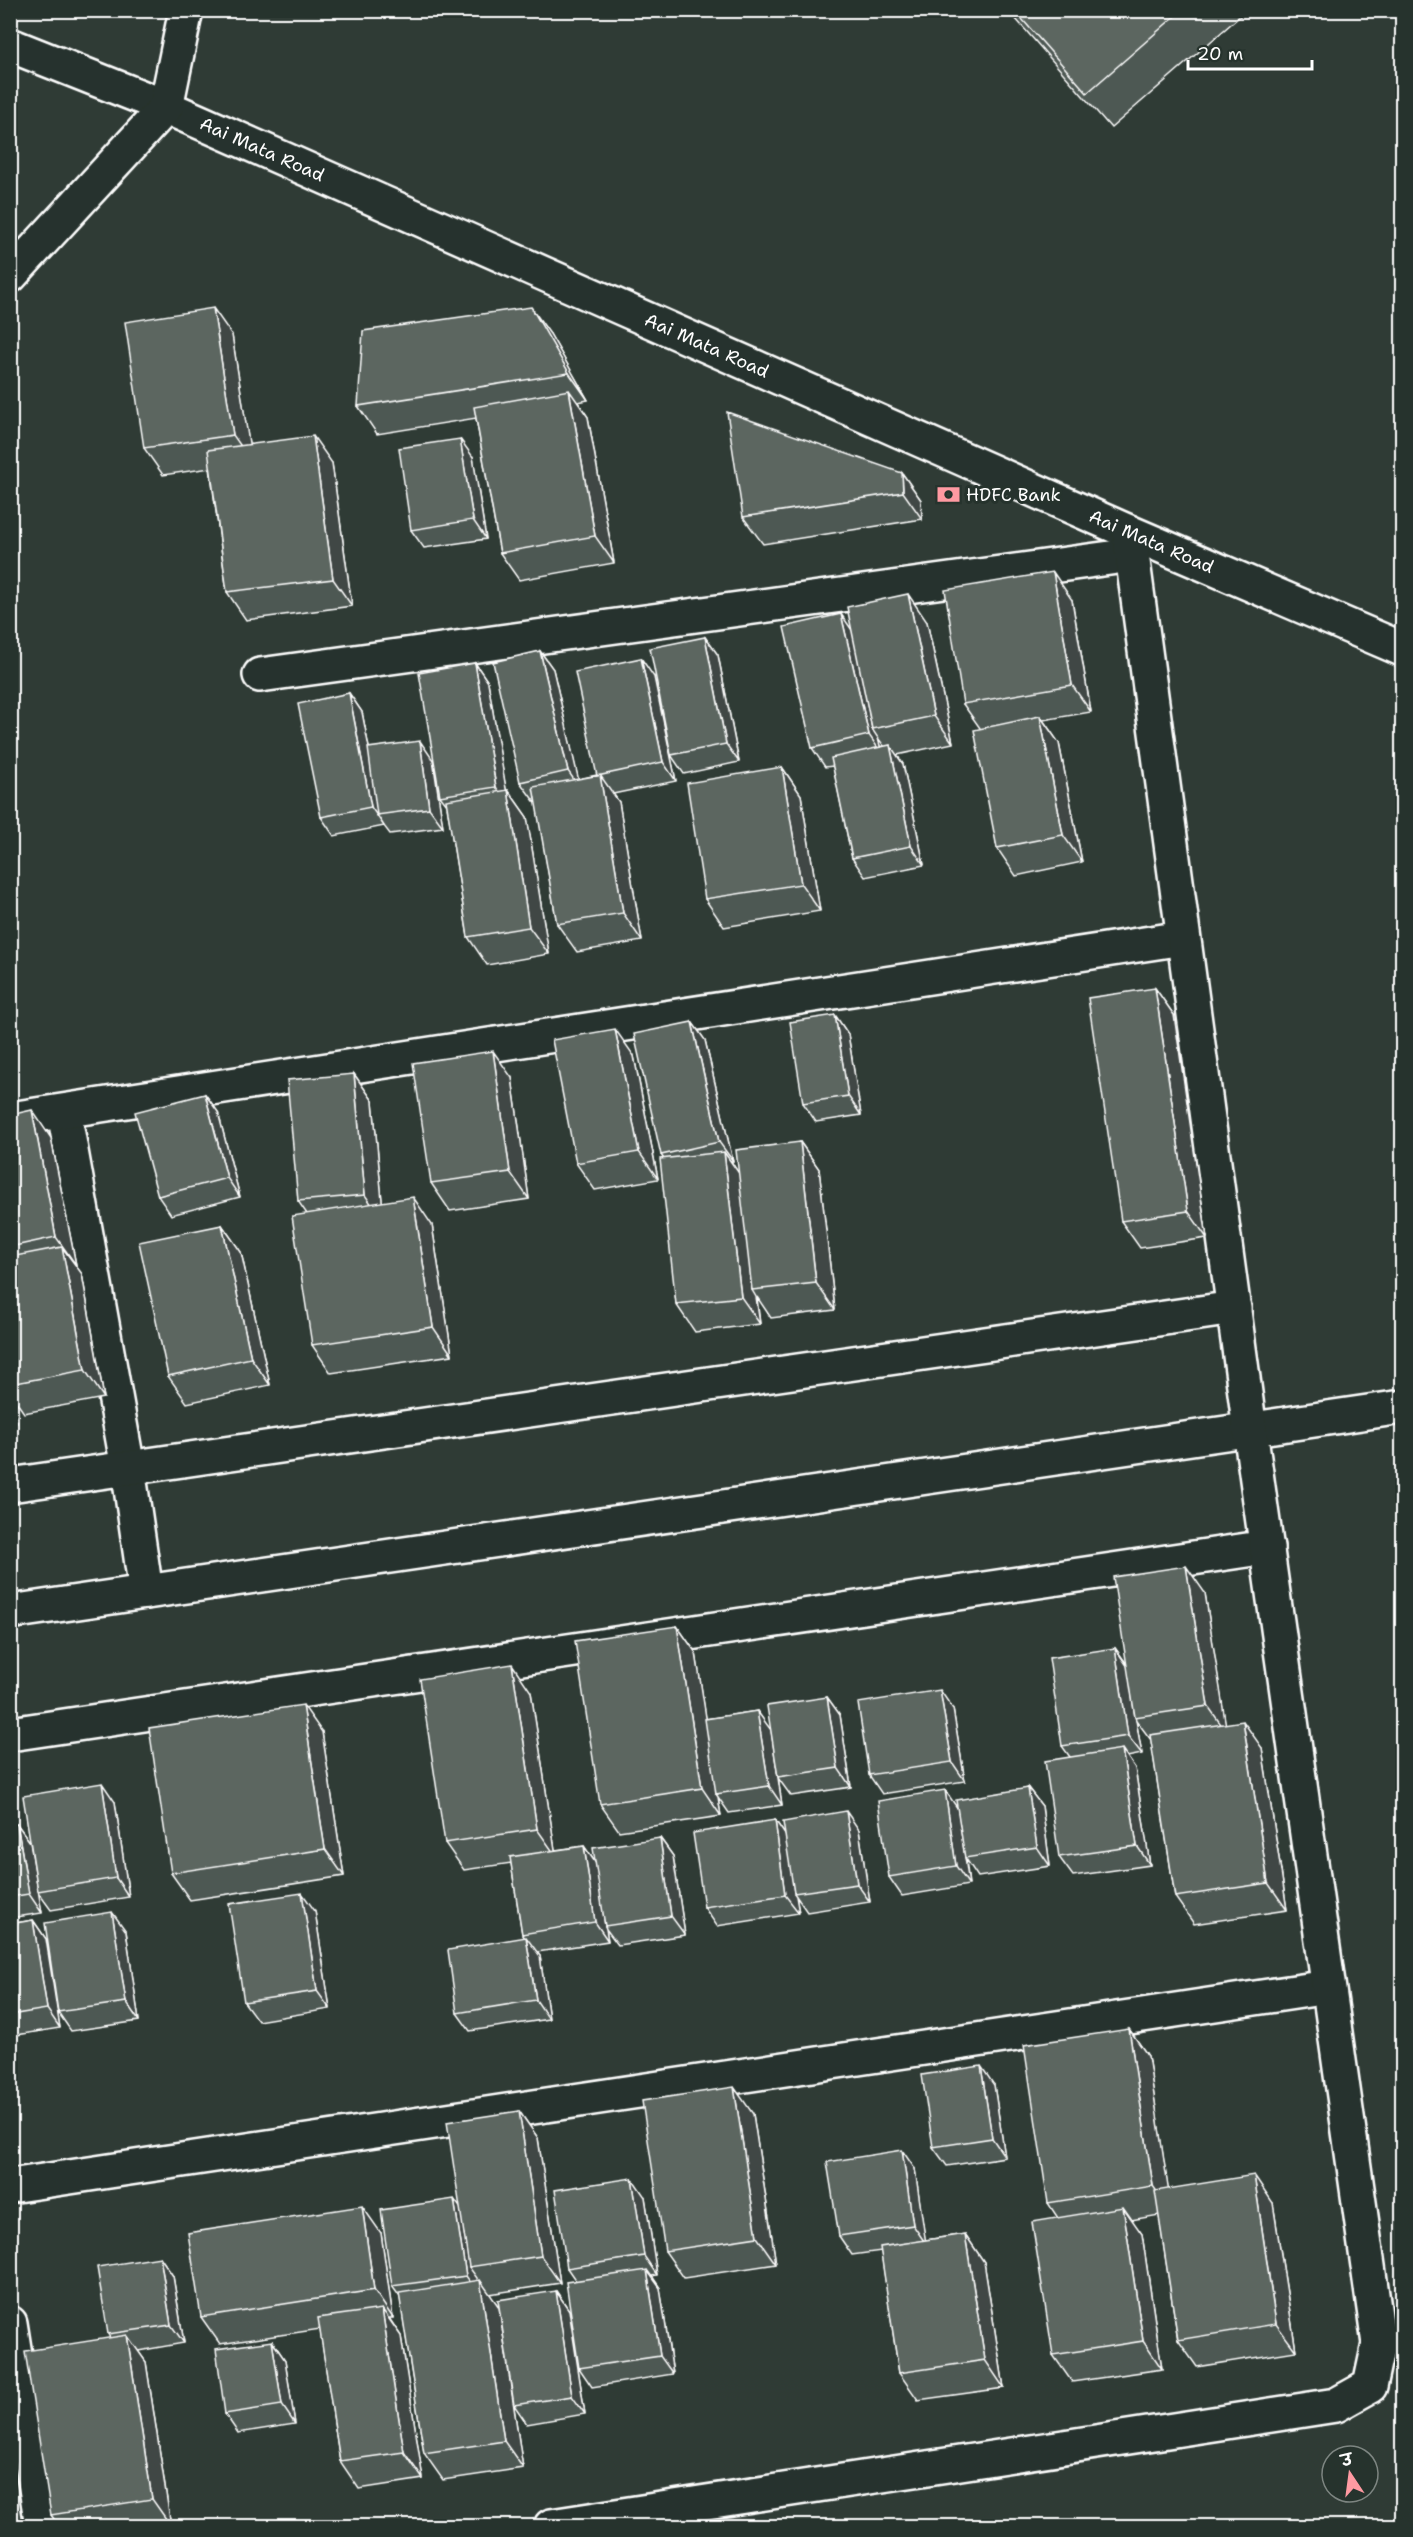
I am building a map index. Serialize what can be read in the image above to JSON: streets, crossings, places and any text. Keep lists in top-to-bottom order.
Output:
{
  "streets": {
    "street": ["Aai Mata Road"]
  },
  "places": {
    "bank": ["HDFC Bank"]
  },
  "scale_bar": "20 m",
  "north": "top"
}
